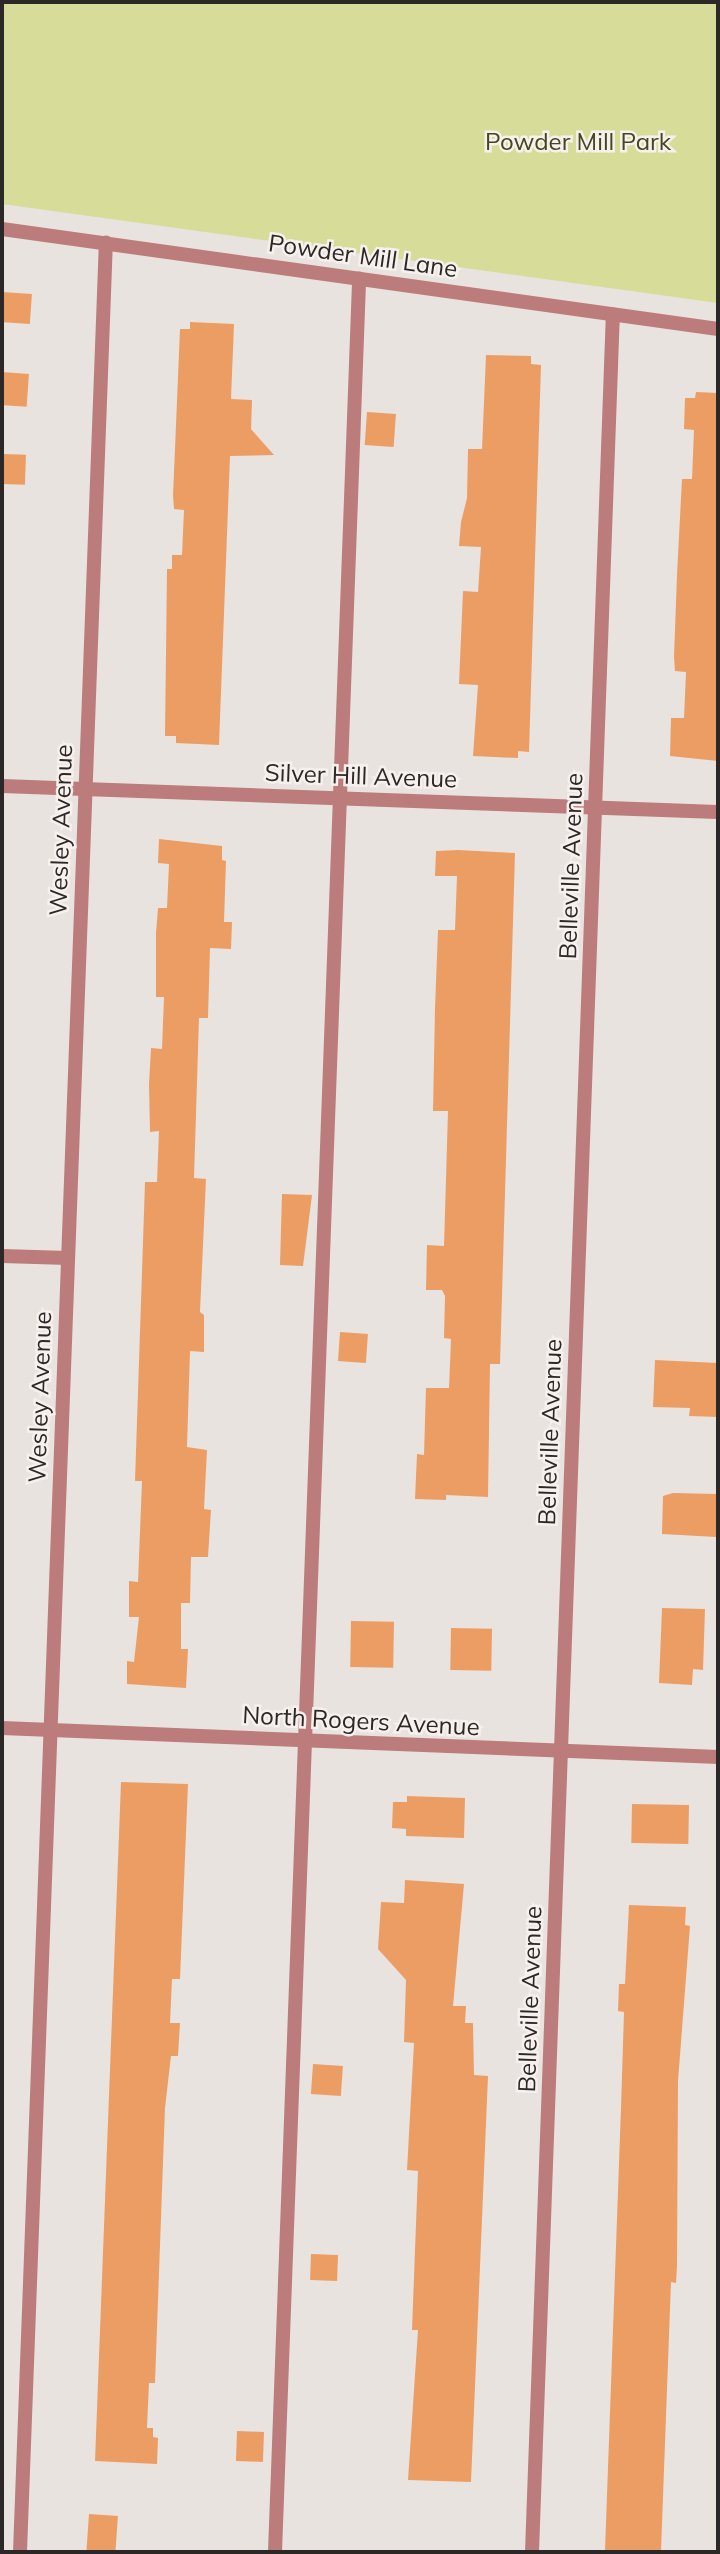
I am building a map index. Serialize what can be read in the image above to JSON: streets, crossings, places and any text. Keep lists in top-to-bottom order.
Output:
{
  "streets": {
    "street": [
      "Powder Mill Lane",
      "Silver Hill Avenue",
      "Wesley Avenue",
      "Belleville Avenue",
      "North Rogers Avenue"
    ]
  },
  "crossings": [
    ["Powder Mill Lane", "Wesley Avenue"],
    ["Powder Mill Lane", "Belleville Avenue"],
    ["Silver Hill Avenue", "Wesley Avenue"],
    ["Silver Hill Avenue", "Belleville Avenue"],
    ["Wesley Avenue", "North Rogers Avenue"],
    ["Belleville Avenue", "North Rogers Avenue"]
  ],
  "parks": ["Powder Mill Park"]
}
